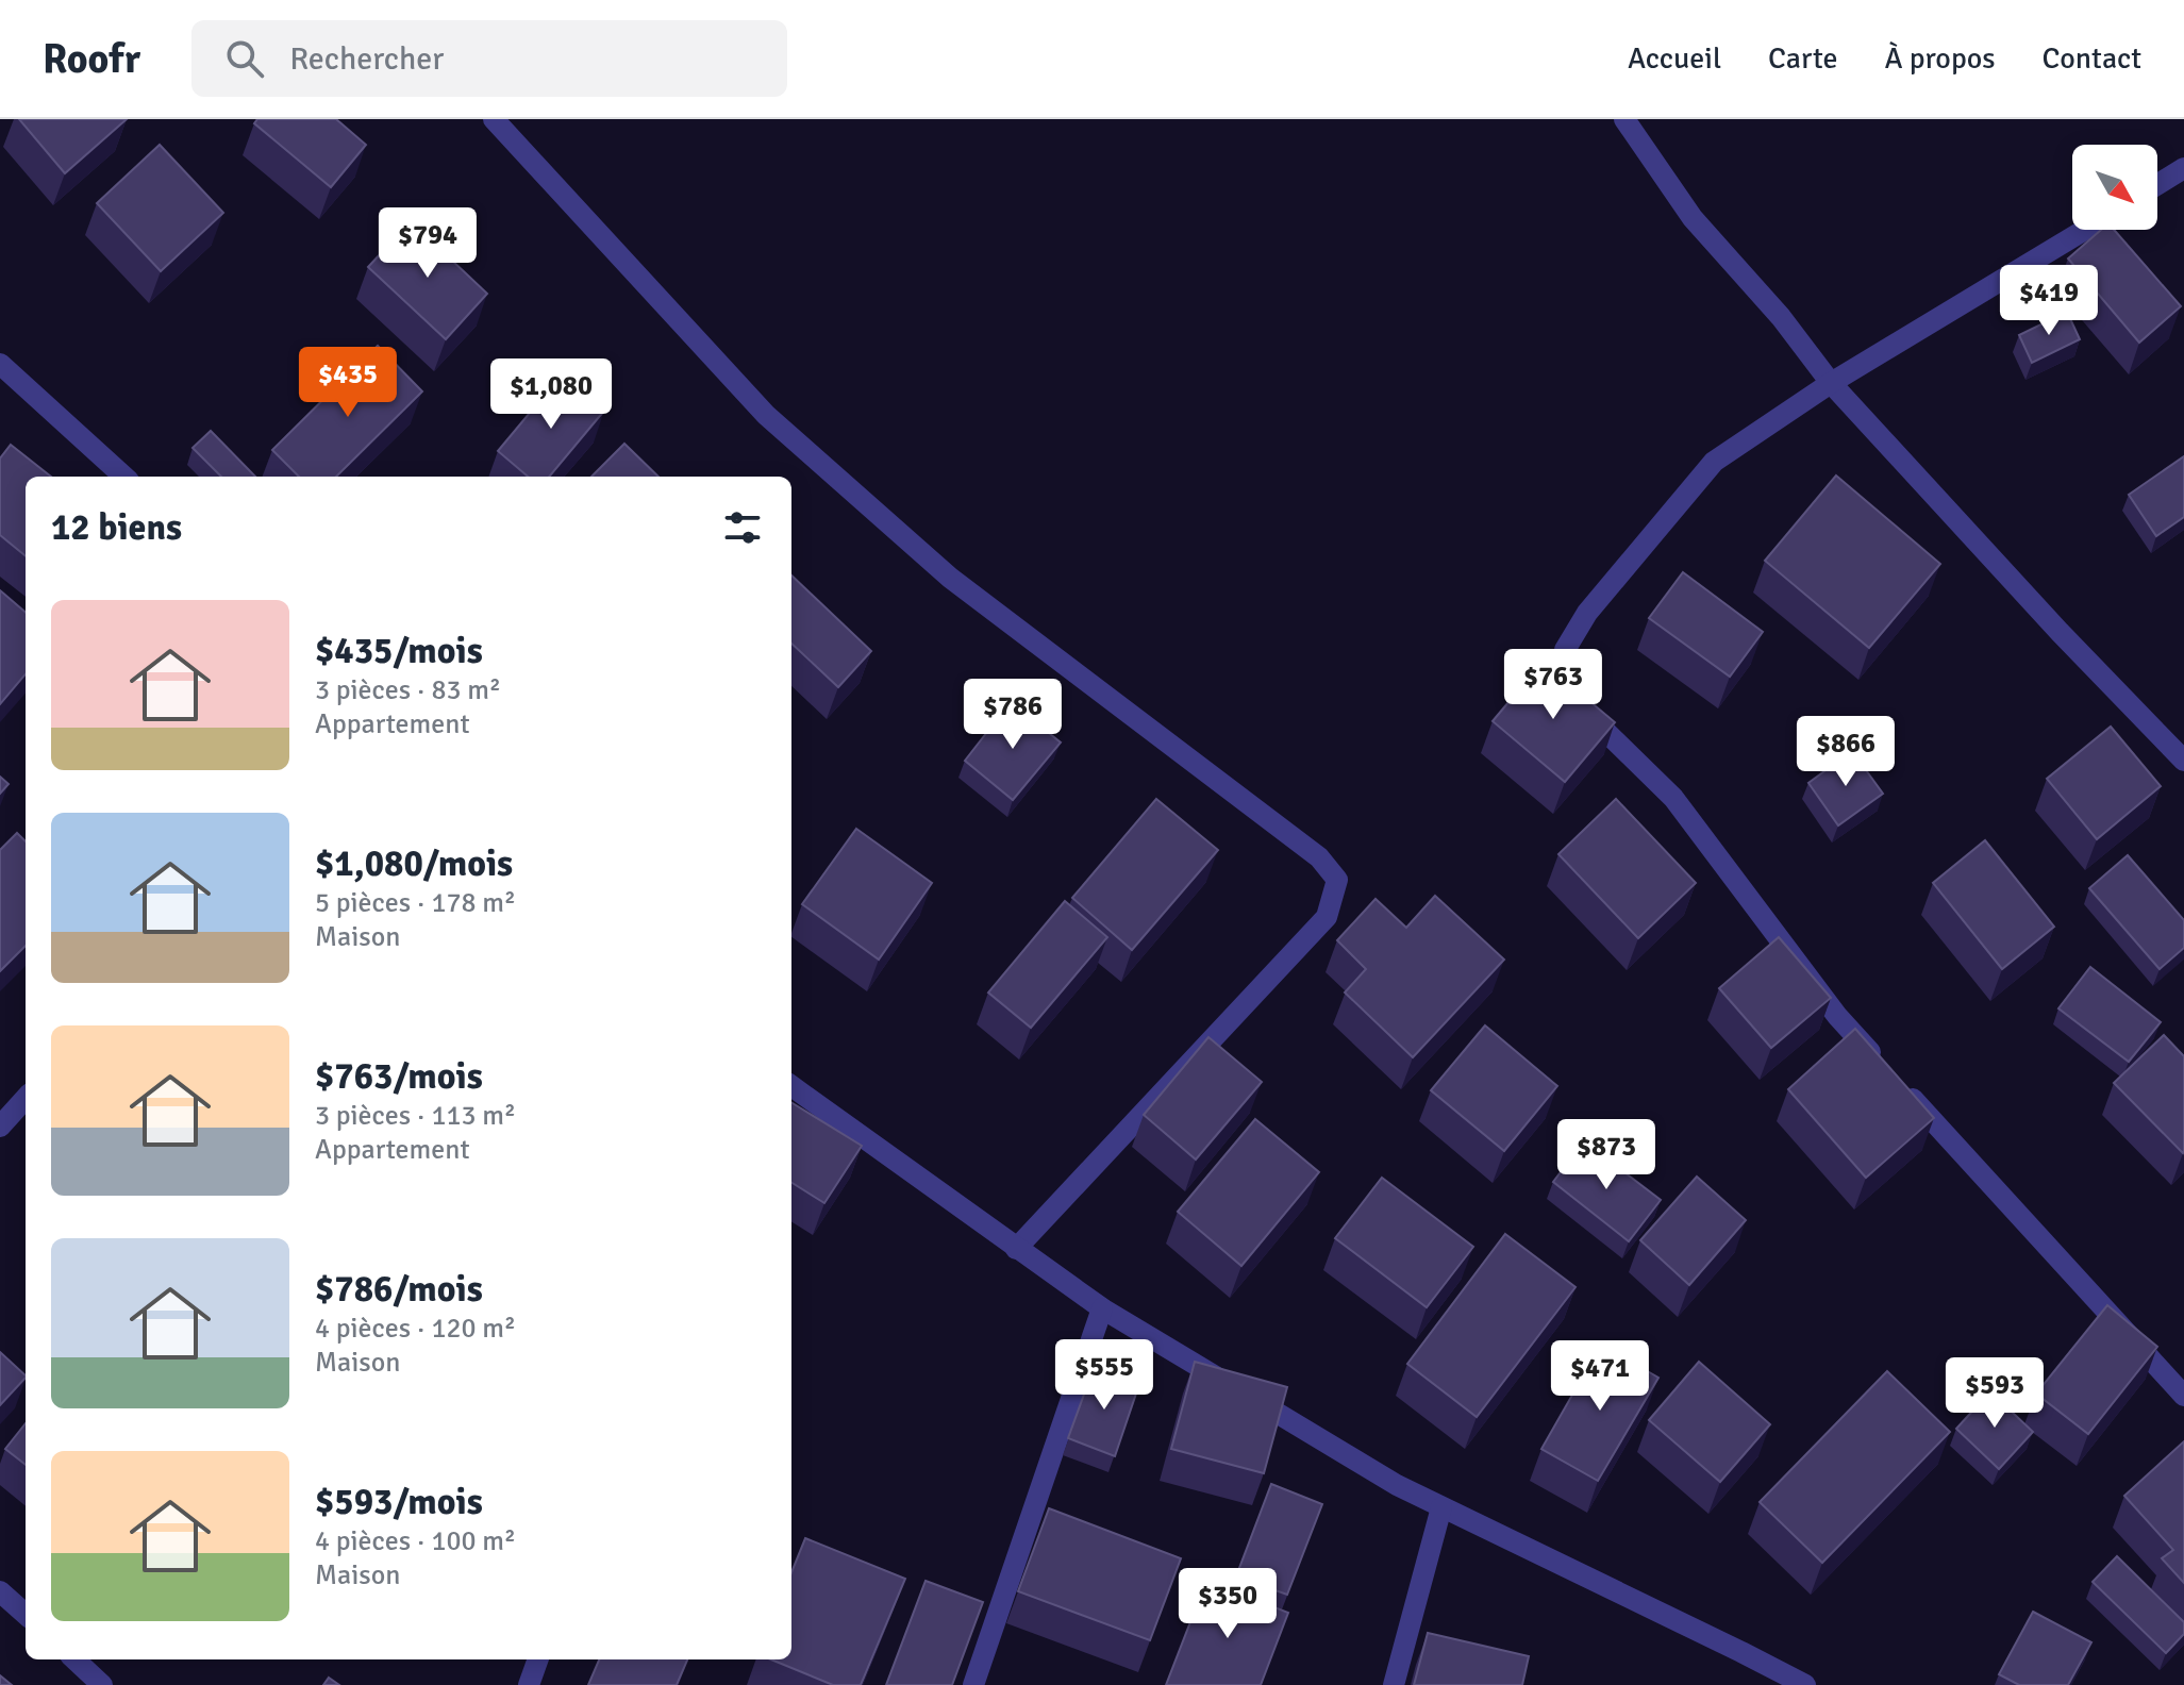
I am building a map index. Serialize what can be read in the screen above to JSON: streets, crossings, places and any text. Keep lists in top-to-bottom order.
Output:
{
  "north": "bottom right",
  "page": {
    "header": "Roofr",
    "search": "Rechercher",
    "nav": [
      "Accueil",
      "Carte",
      "À propos",
      "Contact"
    ],
    "price": [
      "$794",
      "$419",
      "$435",
      "$1,080",
      "$763",
      "$786",
      "$866",
      "$873",
      "$555",
      "$471",
      "$593",
      "$350"
    ],
    "heading": "12 biens",
    "list": [
      {
        "name": "$435/mois",
        "note": "3 pièces · 83 m² · Appartement"
      },
      {
        "name": "$1,080/mois",
        "note": "5 pièces · 178 m² · Maison"
      },
      {
        "name": "$763/mois",
        "note": "3 pièces · 113 m² · Appartement"
      },
      {
        "name": "$786/mois",
        "note": "4 pièces · 120 m² · Maison"
      },
      {
        "name": "$593/mois",
        "note": "4 pièces · 100 m² · Maison"
      }
    ]
  }
}
